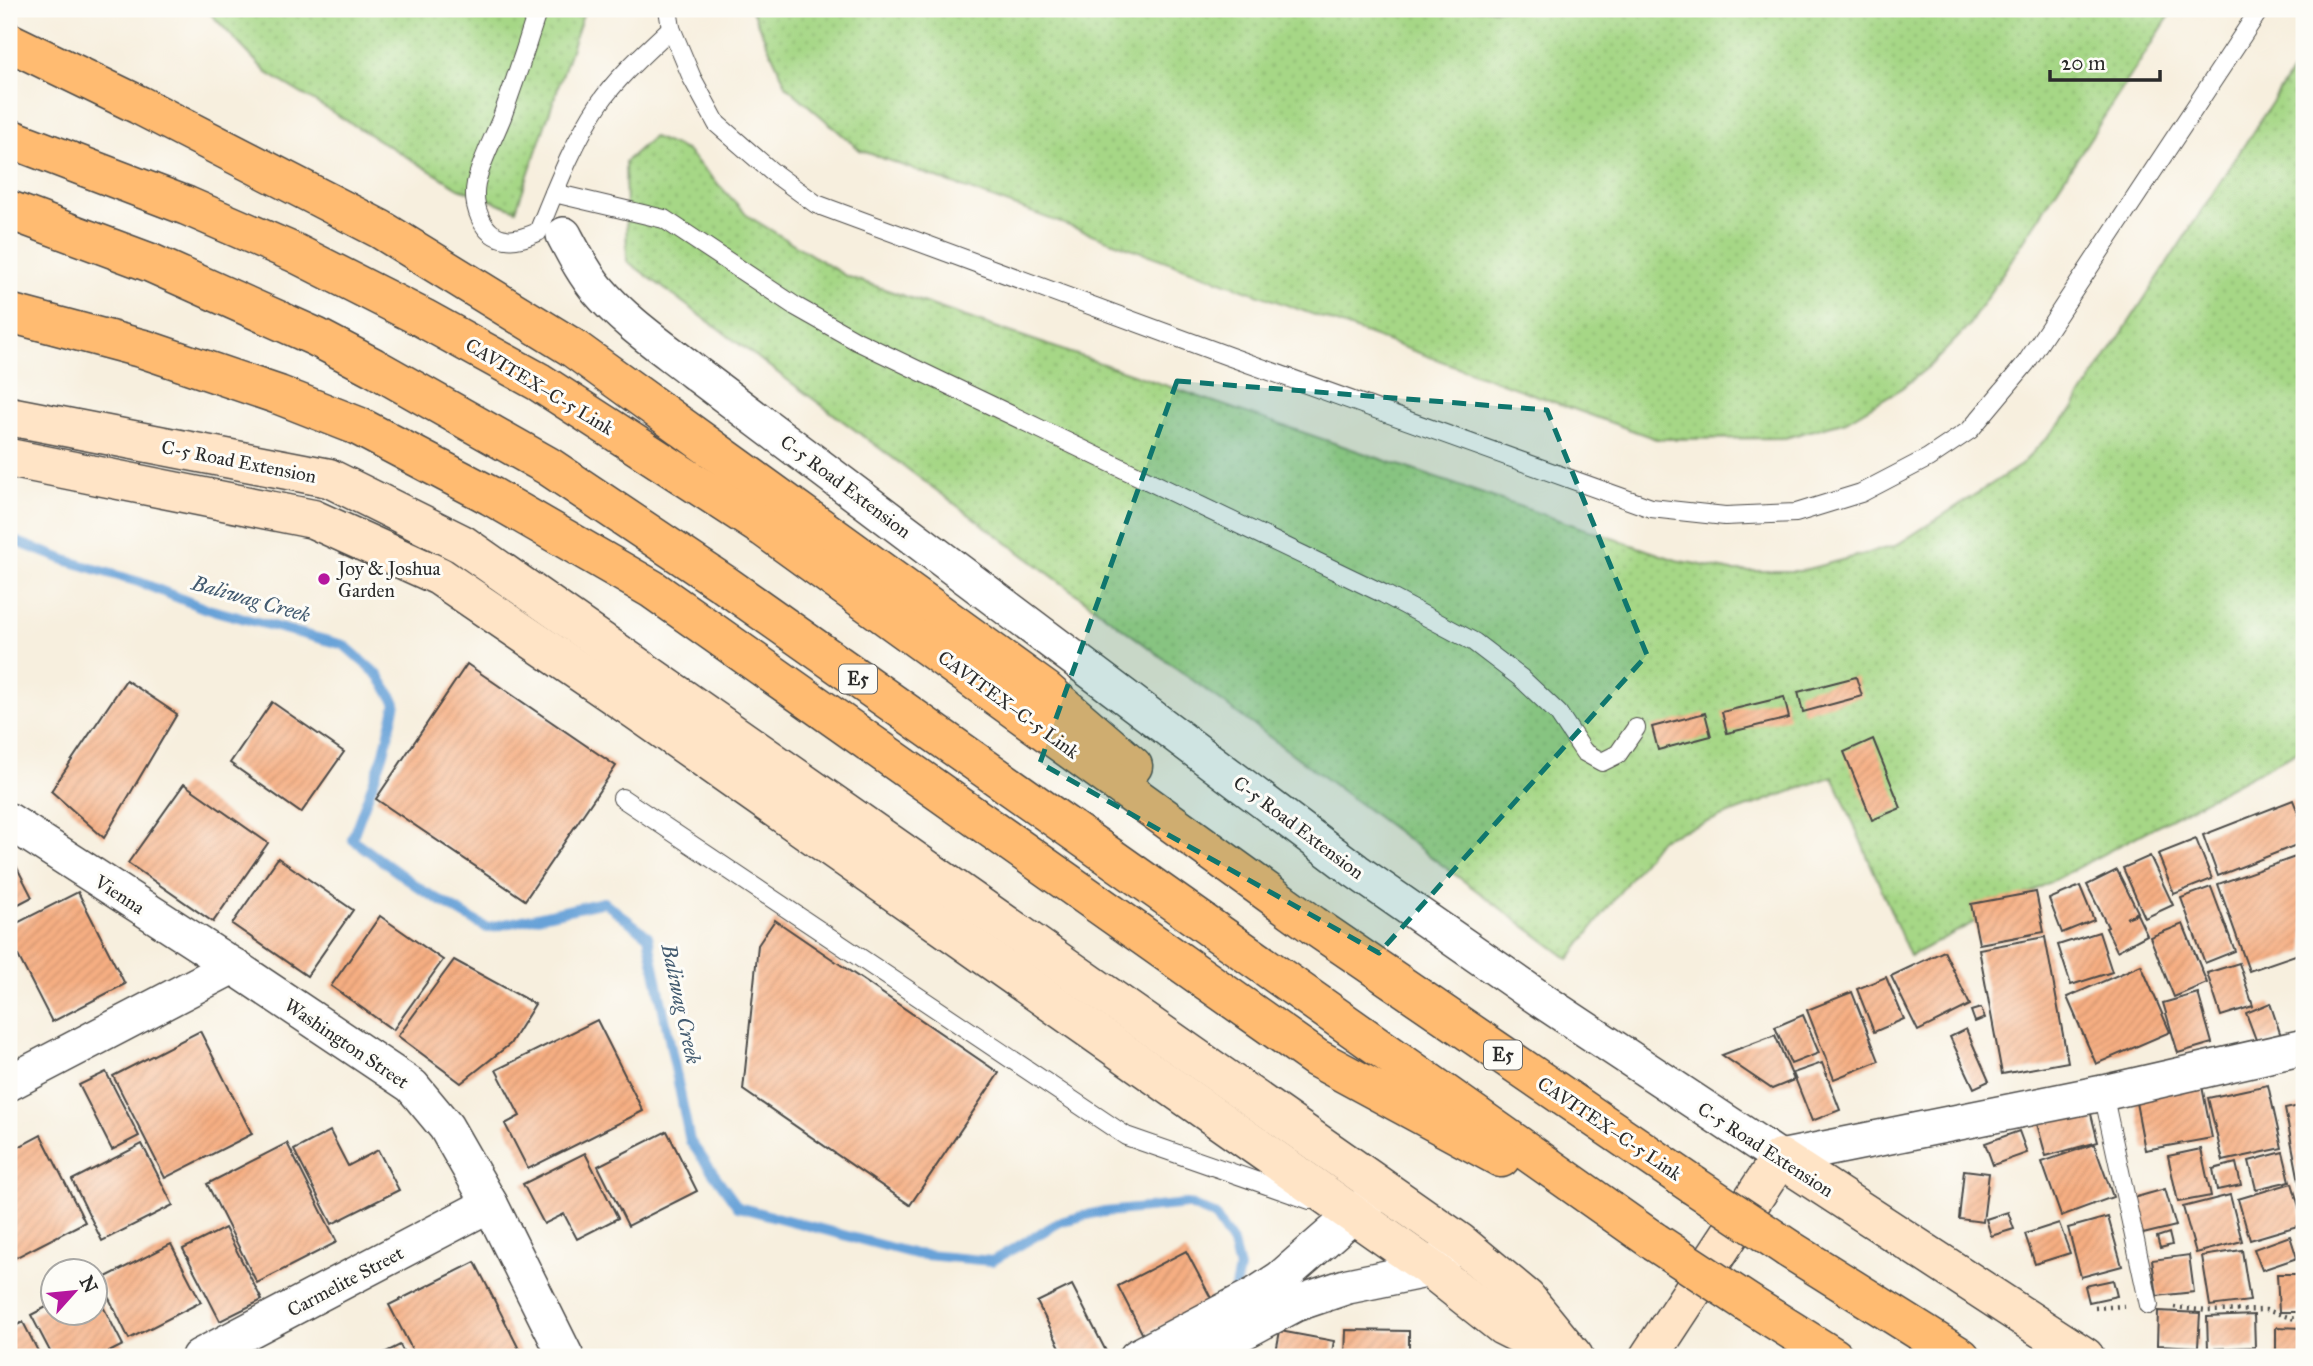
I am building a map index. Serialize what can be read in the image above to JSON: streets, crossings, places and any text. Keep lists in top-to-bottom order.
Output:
{
  "streets": {
    "highway": ["CAVITEX–C-5 Link", "E5"],
    "main road": ["C-5 Road Extension"],
    "street": ["Vienna", "Washington Street", "Carmelite Street"]
  },
  "crossings": [
    ["Vienna", "Washington Street"],
    ["Washington Street", "Carmelite Street"]
  ],
  "water": ["Baliwag Creek"],
  "places": ["Joy & Joshua Garden"],
  "scale_bar": "20 m",
  "north": "top right"
}
